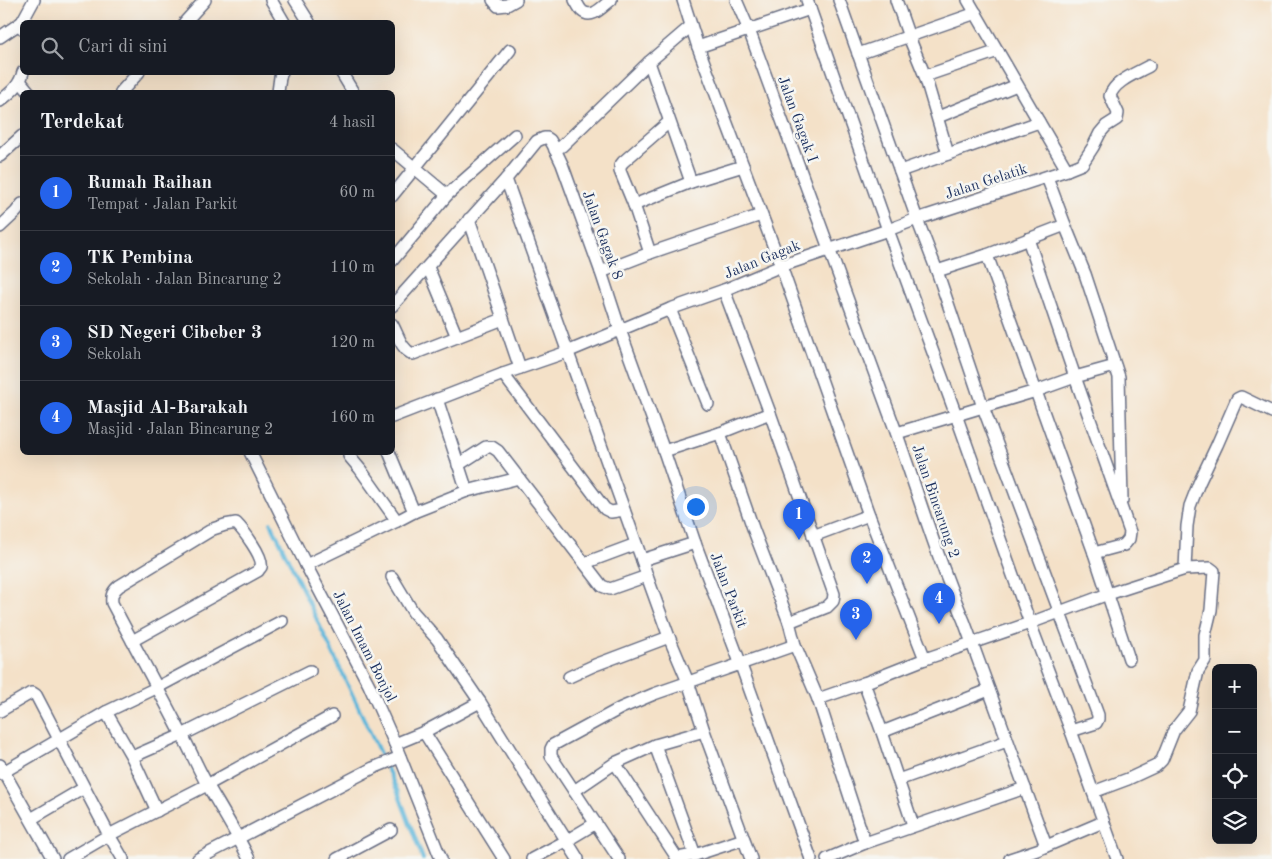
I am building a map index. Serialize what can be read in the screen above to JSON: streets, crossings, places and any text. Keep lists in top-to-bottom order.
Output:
{
  "streets": {
    "street": [
      "Jalan Gagak I",
      "Jalan Gelatik",
      "Jalan Gagak 8",
      "Jalan Gagak",
      "Jalan Bincarung 2",
      "Jalan Parkit",
      "Jalan Imam Bonjol"
    ]
  },
  "crossings": [
    ["Jalan Gagak I", "Jalan Gagak"],
    ["Jalan Gagak I", "Jalan Bincarung 2"],
    ["Jalan Gelatik", "Jalan Gagak"],
    ["Jalan Gagak 8", "Jalan Gagak"],
    ["Jalan Gagak 8", "Jalan Parkit"],
    ["Jalan Gagak", "Jalan Bincarung 2"],
    ["Jalan Gagak", "Jalan Parkit"]
  ],
  "page": {
    "search": "Cari di sini",
    "heading": ["Terdekat", "4 hasil"],
    "list": [
      {
        "mark": "1",
        "name": "Rumah Raihan",
        "note": "Tempat · Jalan Parkit",
        "value": "60 m"
      },
      {
        "mark": "2",
        "name": "TK Pembina",
        "note": "Sekolah · Jalan Bincarung 2",
        "value": "110 m"
      },
      {
        "mark": "3",
        "name": "SD Negeri Cibeber 3",
        "note": "Sekolah",
        "value": "120 m"
      },
      {
        "mark": "4",
        "name": "Masjid Al-Barakah",
        "note": "Masjid · Jalan Bincarung 2",
        "value": "160 m"
      }
    ],
    "pins": [
      "1",
      "2",
      "4",
      "3"
    ],
    "map_buttons": ["+", "−"]
  }
}
